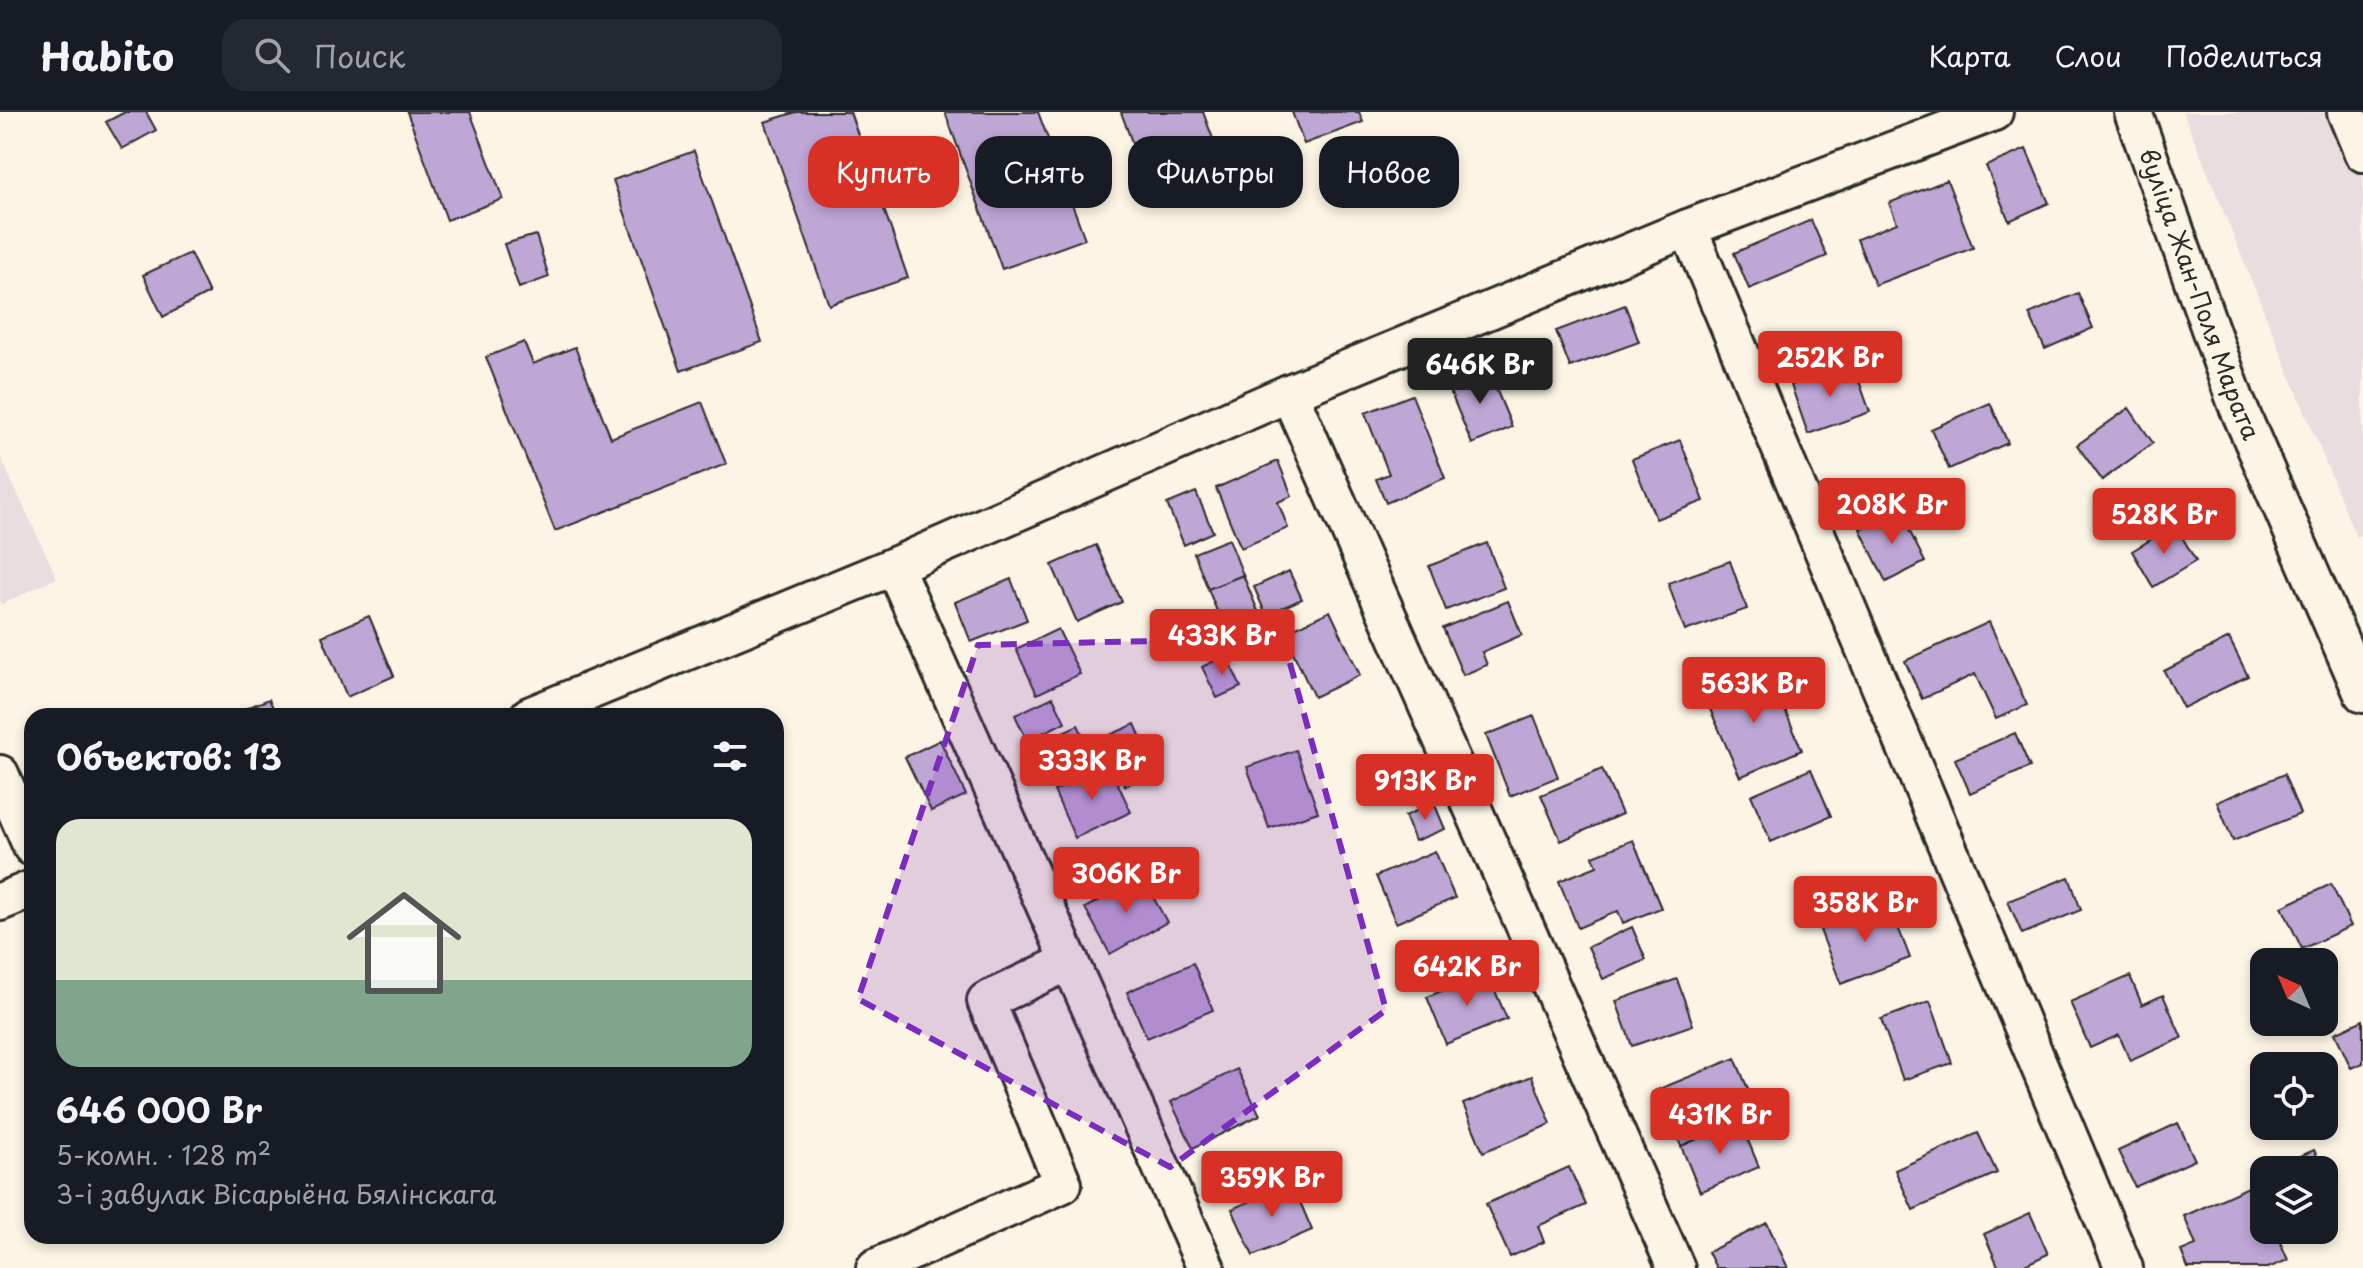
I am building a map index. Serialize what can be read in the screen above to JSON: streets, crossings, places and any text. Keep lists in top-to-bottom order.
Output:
{
  "streets": {
    "street": ["вуліца Жан-Поля Марата"]
  },
  "north": "top left",
  "page": {
    "header": "Habito",
    "search": "Поиск",
    "nav": ["Карта", "Слои", "Поделиться"],
    "chip": [
      "Купить",
      "Снять",
      "Фильтры",
      "Новое"
    ],
    "price": [
      "252K Br",
      "646K Br",
      "208K Br",
      "528K Br",
      "433K Br",
      "563K Br",
      "333K Br",
      "913K Br",
      "306K Br",
      "358K Br",
      "642K Br",
      "431K Br",
      "359K Br"
    ],
    "heading": "Объектов: 13",
    "list": [
      {
        "name": "646 000 Br",
        "note": "5-комн. · 128 m² · 3-і завулак Вісарыёна Бялінскага"
      }
    ]
  }
}
